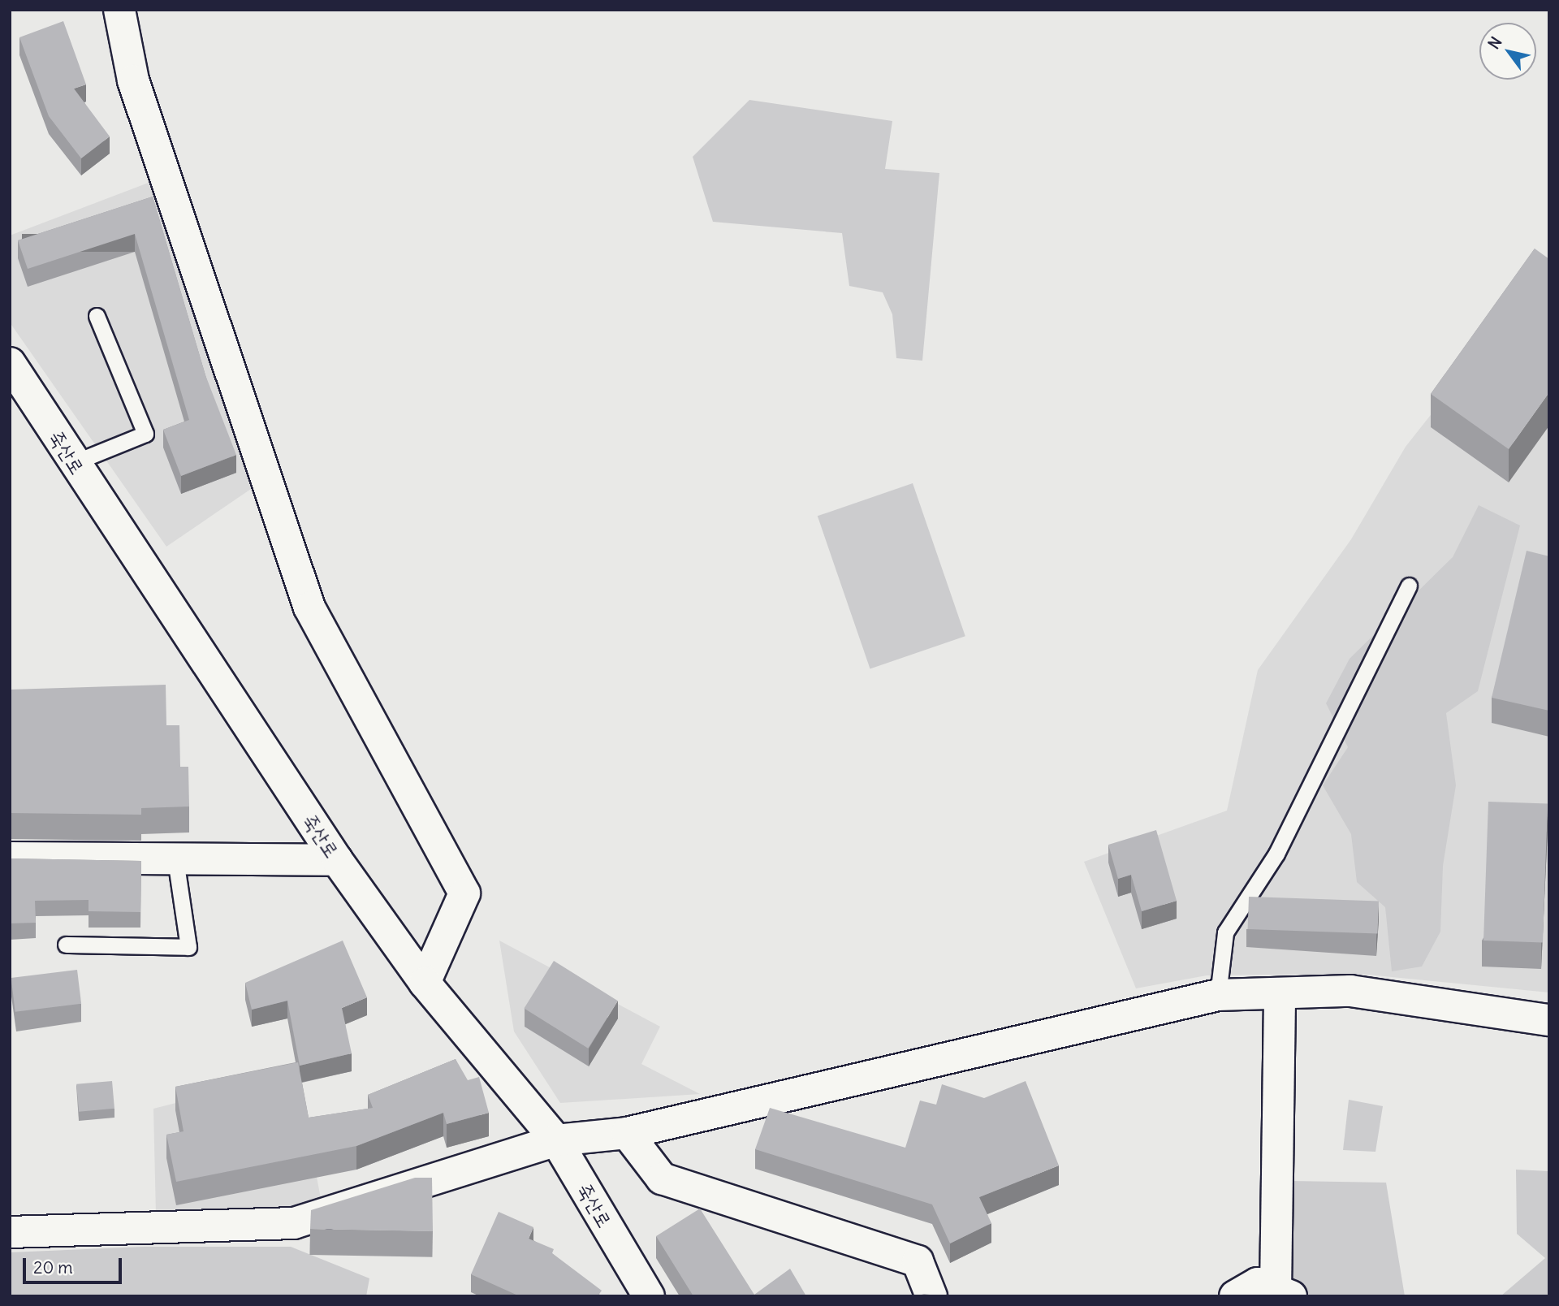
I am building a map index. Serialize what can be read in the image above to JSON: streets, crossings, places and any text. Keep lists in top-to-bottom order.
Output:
{
  "streets": {
    "street": ["죽산로"]
  },
  "scale_bar": "20 m",
  "north": "top left"
}
